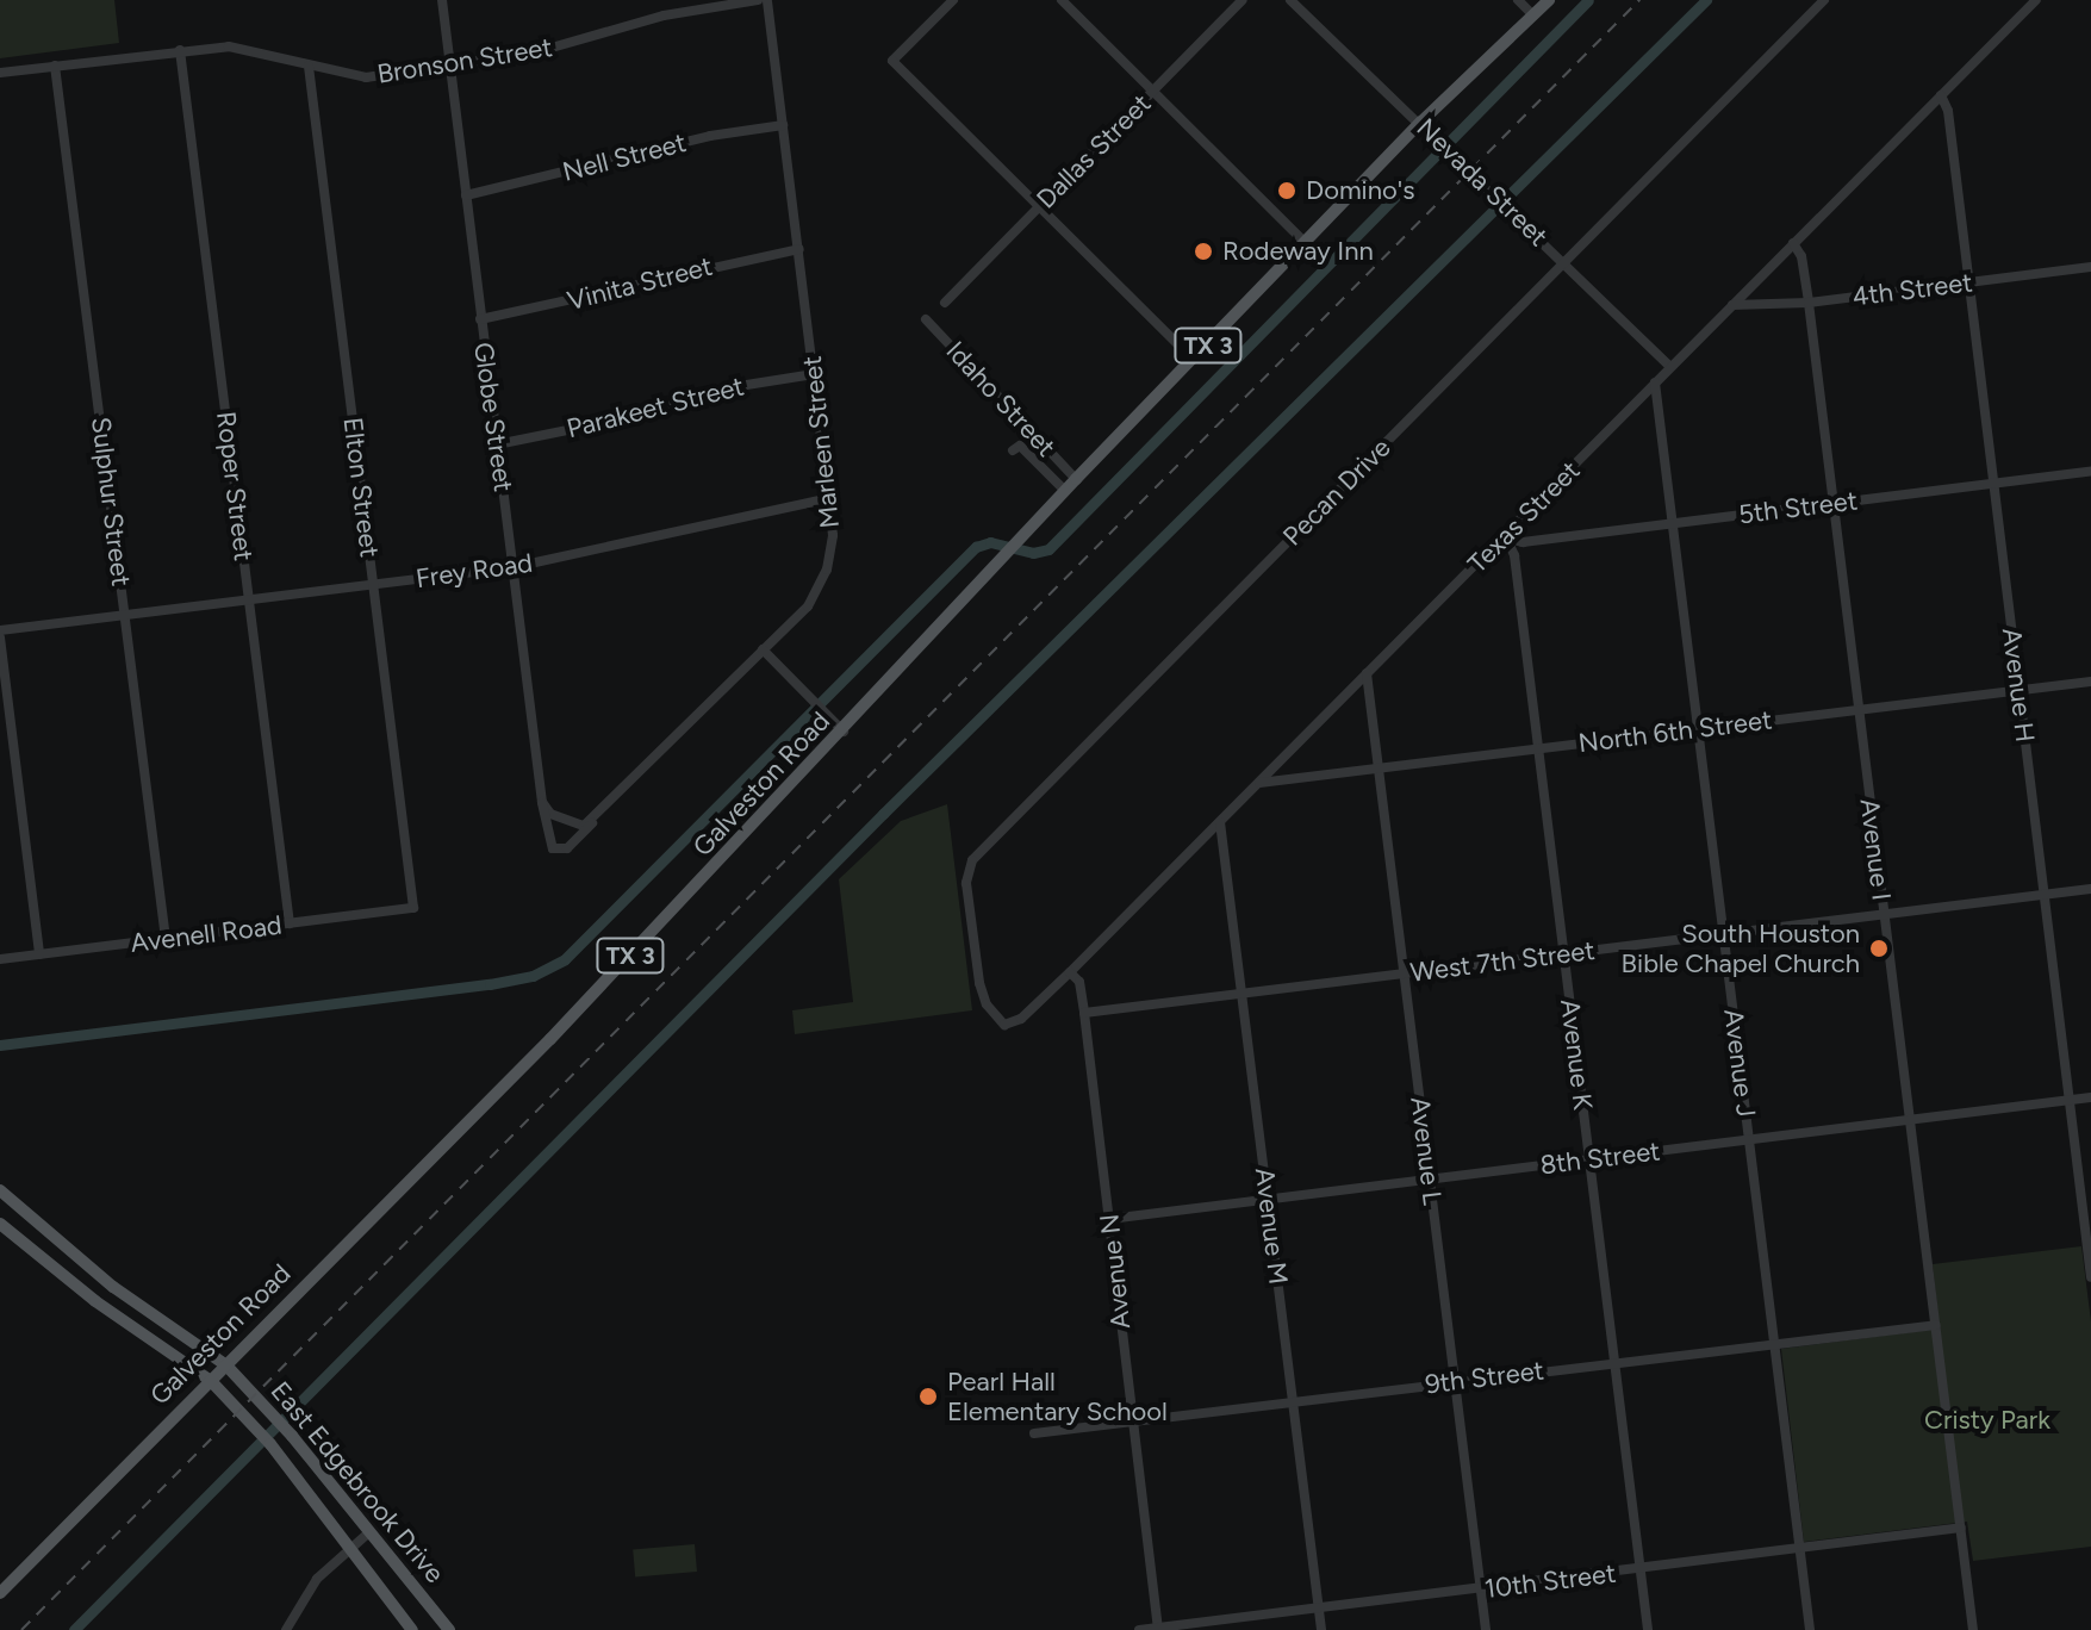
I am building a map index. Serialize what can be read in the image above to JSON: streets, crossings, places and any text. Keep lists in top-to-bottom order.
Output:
{
  "streets": {
    "main road": ["TX 3", "Galveston Road", "East Edgebrook Drive"],
    "street": [
      "Bronson Street",
      "Dallas Street",
      "Nell Street",
      "Nevada Street",
      "Vinita Street",
      "4th Street",
      "Idaho Street",
      "Parakeet Street",
      "Globe Street",
      "Marleen Street",
      "Roper Street",
      "Elton Street",
      "Pecan Drive",
      "Sulphur Street",
      "5th Street",
      "Texas Street",
      "Frey Road",
      "Avenue H",
      "North 6th Street",
      "Avenue I",
      "Avenell Road",
      "West 7th Street",
      "Avenue K",
      "Avenue J",
      "Avenue L",
      "8th Street",
      "Avenue M",
      "Avenue N",
      "9th Street",
      "10th Street"
    ]
  },
  "crossings": [
    ["Bronson Street", "Globe Street"],
    ["Bronson Street", "Roper Street"],
    ["Bronson Street", "Elton Street"],
    ["Bronson Street", "Sulphur Street"],
    ["Nell Street", "Globe Street"],
    ["Nell Street", "Marleen Street"],
    ["Nevada Street", "Pecan Drive"],
    ["Nevada Street", "Texas Street"],
    ["Nevada Street", "Galveston Road"],
    ["Vinita Street", "Globe Street"],
    ["Vinita Street", "Marleen Street"],
    ["4th Street", "Texas Street"],
    ["4th Street", "Avenue H"],
    ["4th Street", "Avenue I"],
    ["Idaho Street", "Galveston Road"],
    ["Parakeet Street", "Globe Street"],
    ["Parakeet Street", "Marleen Street"],
    ["Globe Street", "Marleen Street"],
    ["Globe Street", "Frey Road"],
    ["Marleen Street", "Frey Road"],
    ["Roper Street", "Frey Road"],
    ["Roper Street", "Avenell Road"],
    ["Elton Street", "Frey Road"],
    ["Elton Street", "Avenell Road"],
    ["Pecan Drive", "Texas Street"],
    ["Sulphur Street", "Frey Road"],
    ["Sulphur Street", "Avenell Road"],
    ["5th Street", "Texas Street"],
    ["5th Street", "Avenue H"],
    ["5th Street", "Avenue I"],
    ["5th Street", "Avenue K"],
    ["5th Street", "Avenue J"],
    ["Texas Street", "Avenue H"],
    ["Texas Street", "North 6th Street"],
    ["Texas Street", "Avenue I"],
    ["Texas Street", "Avenue K"],
    ["Texas Street", "Avenue J"],
    ["Texas Street", "Avenue L"],
    ["Texas Street", "Avenue M"],
    ["Texas Street", "Avenue N"],
    ["Avenue H", "North 6th Street"],
    ["Avenue H", "West 7th Street"],
    ["Avenue H", "8th Street"],
    ["North 6th Street", "Avenue I"],
    ["North 6th Street", "Avenue K"],
    ["North 6th Street", "Avenue J"],
    ["North 6th Street", "Avenue L"],
    ["Galveston Road", "East Edgebrook Drive"],
    ["Avenue I", "West 7th Street"],
    ["Avenue I", "8th Street"],
    ["Avenue I", "9th Street"],
    ["Avenue I", "10th Street"],
    ["West 7th Street", "Avenue K"],
    ["West 7th Street", "Avenue J"],
    ["West 7th Street", "Avenue L"],
    ["West 7th Street", "Avenue M"],
    ["West 7th Street", "Avenue N"],
    ["Avenue K", "8th Street"],
    ["Avenue K", "9th Street"],
    ["Avenue K", "10th Street"],
    ["Avenue J", "8th Street"],
    ["Avenue J", "9th Street"],
    ["Avenue J", "10th Street"],
    ["Avenue L", "8th Street"],
    ["Avenue L", "9th Street"],
    ["Avenue L", "10th Street"],
    ["8th Street", "Avenue M"],
    ["8th Street", "Avenue N"],
    ["Avenue M", "9th Street"],
    ["Avenue M", "10th Street"],
    ["Avenue N", "9th Street"],
    ["Avenue N", "10th Street"]
  ],
  "parks": ["Cristy Park"],
  "places": [
    "Domino's",
    "Rodeway Inn",
    "South Houston Bible Chapel Church",
    "Pearl Hall Elementary School"
  ]
}
